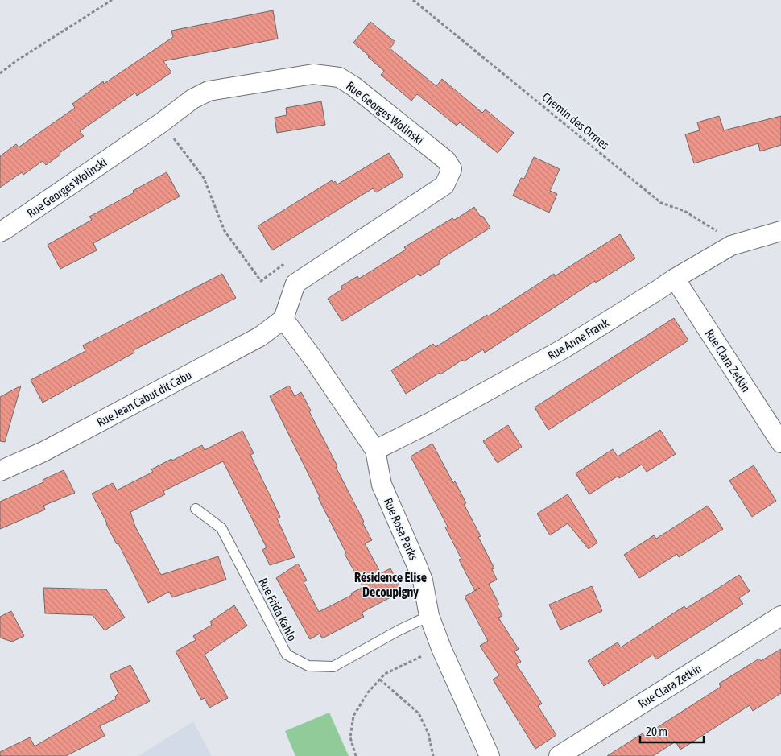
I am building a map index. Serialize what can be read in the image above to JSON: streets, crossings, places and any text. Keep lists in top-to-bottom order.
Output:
{
  "streets": {
    "street": [
      "Rue Georges Wolinski",
      "Rue Anne Frank",
      "Rue Clara Zetkin",
      "Rue Jean Cabut dit Cabu",
      "Rue Rosa Parks"
    ],
    "lane": ["Rue Frida Kahlo"],
    "path": ["Chemin des Ormes"]
  },
  "crossings": [
    ["Chemin des Ormes", "Rue Anne Frank"],
    ["Rue Anne Frank", "Rue Clara Zetkin"],
    ["Rue Anne Frank", "Rue Rosa Parks"],
    ["Rue Jean Cabut dit Cabu", "Rue Rosa Parks"],
    ["Rue Rosa Parks", "Rue Frida Kahlo"]
  ],
  "districts": ["Résidence Elise Decoupigny"],
  "scale_bar": "20 m"
}
